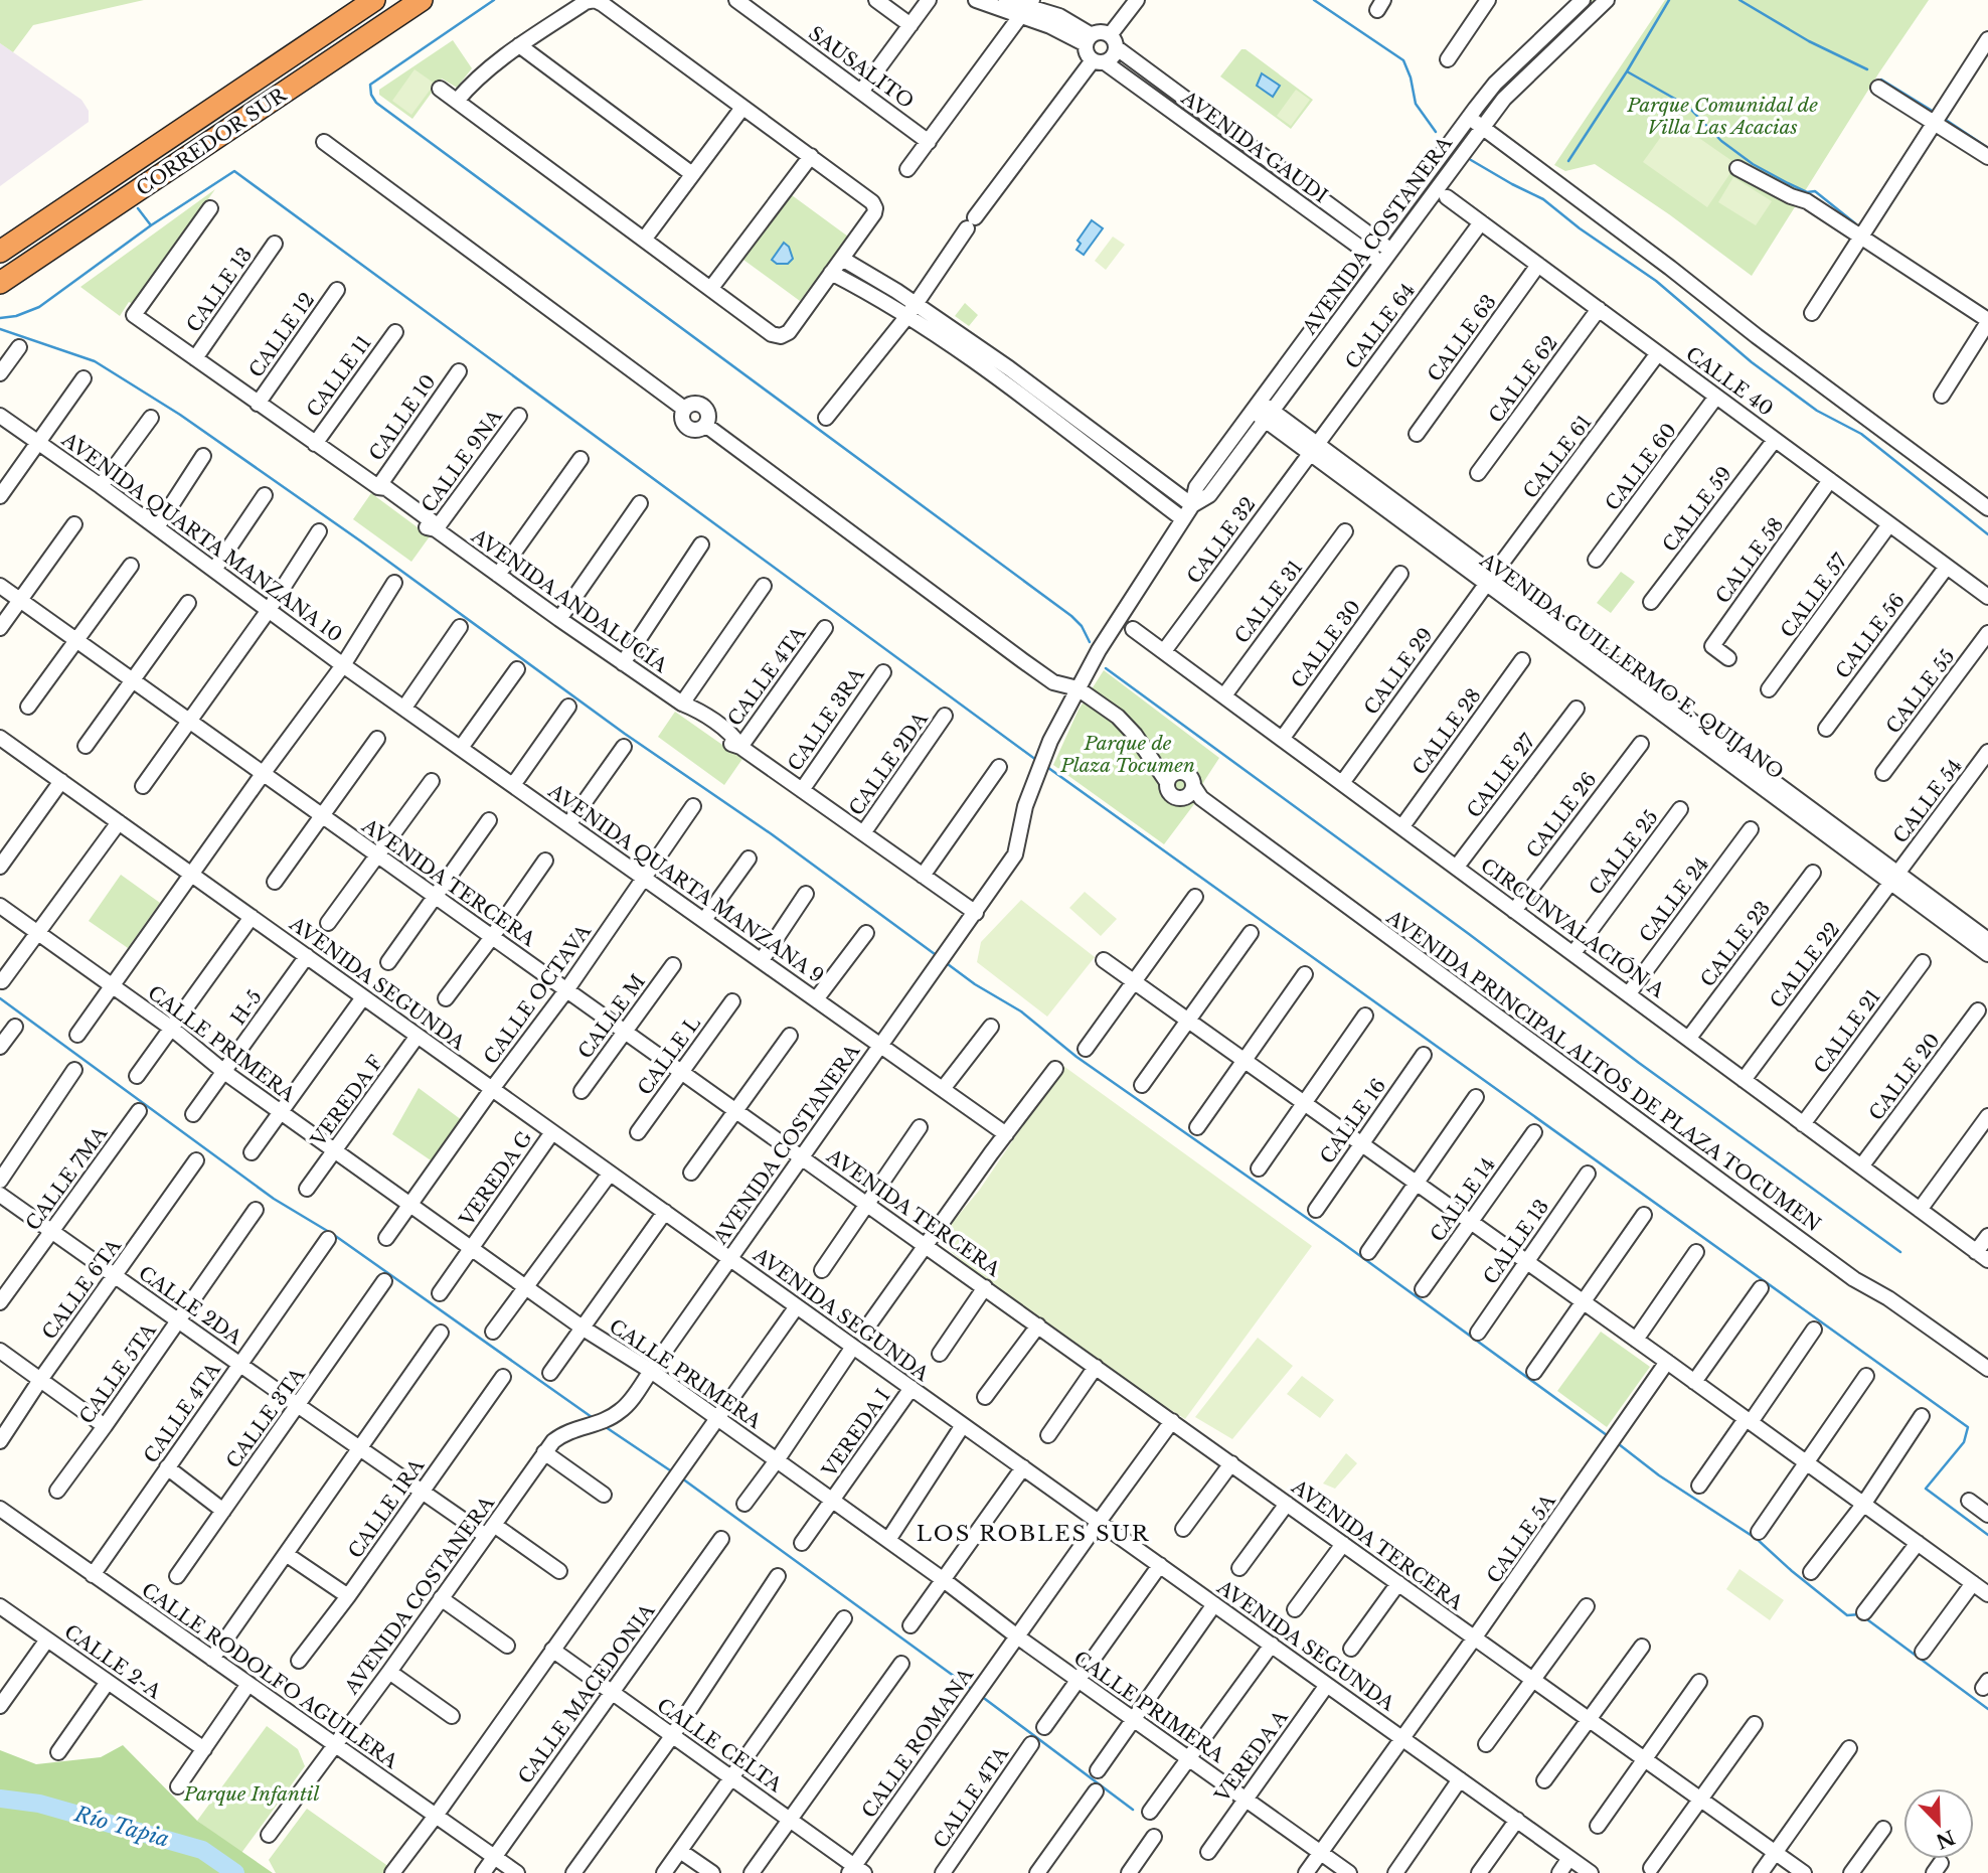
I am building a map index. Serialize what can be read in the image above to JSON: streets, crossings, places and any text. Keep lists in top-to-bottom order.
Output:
{
  "streets": {
    "highway": ["CORREDOR SUR"],
    "street": [
      "SAUSALITO",
      "AVENIDA GAUDI",
      "AVENIDA COSTANERA",
      "CALLE 13",
      "CALLE 64",
      "CALLE 12",
      "CALLE 63",
      "CALLE 11",
      "CALLE 62",
      "CALLE 40",
      "CALLE 10",
      "CALLE 61",
      "CALLE 9NA",
      "CALLE 60",
      "CALLE 59",
      "AVENIDA QUARTA MANZANA 10",
      "CALLE 32",
      "CALLE 58",
      "CALLE 57",
      "AVENIDA ANDALUCÍA",
      "CALLE 31",
      "CALLE 56",
      "CALLE 30",
      "AVENIDA GUILLERMO E. QUIJANO",
      "CALLE 29",
      "CALLE 4TA",
      "CALLE 55",
      "CALLE 3RA",
      "CALLE 28",
      "CALLE 2DA",
      "CALLE 27",
      "CALLE 54",
      "CALLE 26",
      "CALLE 25",
      "AVENIDA TERCERA",
      "AVENIDA QUARTA MANZANA 9",
      "CALLE 24",
      "CIRCUNVALACIÓN A",
      "CALLE 23",
      "CALLE 22",
      "AVENIDA SEGUNDA",
      "CALLE OCTAVA",
      "H-5",
      "CALLE M",
      "CALLE 21",
      "CALLE PRIMERA",
      "CALLE L",
      "AVENIDA PRINCIPAL ALTOS DE PLAZA TOCUMEN",
      "CALLE 20",
      "VEREDA F",
      "CALLE 16",
      "CALLE 7MA",
      "VEREDA G",
      "CALLE 14",
      "CALLE 6TA",
      "CALLE 5TA",
      "CALLE 3TA",
      "VEREDA I",
      "CALLE 1RA",
      "CALLE 5A",
      "CALLE 2-A",
      "CALLE RODOLFO AGUILERA",
      "CALLE MACEDONIA",
      "CALLE ROMANA",
      "CALLE CELTA",
      "VEREDA A"
    ]
  },
  "crossings": [
    ["AVENIDA GAUDI", "AVENIDA COSTANERA"],
    ["AVENIDA COSTANERA", "AVENIDA ANDALUCÍA"],
    ["AVENIDA COSTANERA", "AVENIDA GUILLERMO E. QUIJANO"],
    ["AVENIDA COSTANERA", "CALLE 2DA"],
    ["AVENIDA COSTANERA", "AVENIDA TERCERA"],
    ["AVENIDA COSTANERA", "AVENIDA QUARTA MANZANA 9"],
    ["AVENIDA COSTANERA", "AVENIDA SEGUNDA"],
    ["AVENIDA COSTANERA", "CALLE PRIMERA"],
    ["AVENIDA COSTANERA", "CALLE RODOLFO AGUILERA"],
    ["CALLE 13", "AVENIDA ANDALUCÍA"],
    ["CALLE 64", "CALLE 40"],
    ["CALLE 64", "CALLE 32"],
    ["CALLE 64", "AVENIDA GUILLERMO E. QUIJANO"],
    ["CALLE 12", "AVENIDA ANDALUCÍA"],
    ["CALLE 63", "CALLE 40"],
    ["CALLE 11", "AVENIDA ANDALUCÍA"],
    ["CALLE 62", "CALLE 40"],
    ["CALLE 40", "CALLE 61"],
    ["CALLE 40", "CALLE 60"],
    ["CALLE 40", "CALLE 59"],
    ["CALLE 40", "CALLE 58"],
    ["CALLE 40", "CALLE 57"],
    ["CALLE 40", "CALLE 56"],
    ["CALLE 10", "AVENIDA ANDALUCÍA"],
    ["CALLE 61", "AVENIDA GUILLERMO E. QUIJANO"],
    ["CALLE 61", "CALLE 29"],
    ["CALLE 9NA", "AVENIDA ANDALUCÍA"],
    ["AVENIDA QUARTA MANZANA 10", "AVENIDA QUARTA MANZANA 9"],
    ["CALLE 32", "AVENIDA GUILLERMO E. QUIJANO"],
    ["CALLE 32", "CIRCUNVALACIÓN A"],
    ["AVENIDA ANDALUCÍA", "CALLE 4TA"],
    ["AVENIDA ANDALUCÍA", "CALLE 3RA"],
    ["AVENIDA ANDALUCÍA", "CALLE 2DA"],
    ["CALLE 31", "CIRCUNVALACIÓN A"],
    ["CALLE 30", "CIRCUNVALACIÓN A"],
    ["AVENIDA GUILLERMO E. QUIJANO", "CALLE 29"],
    ["AVENIDA GUILLERMO E. QUIJANO", "CALLE 54"],
    ["AVENIDA GUILLERMO E. QUIJANO", "CALLE 22"],
    ["CALLE 29", "CIRCUNVALACIÓN A"],
    ["CALLE 4TA", "CALLE 2DA"],
    ["CALLE 4TA", "CALLE RODOLFO AGUILERA"],
    ["CALLE 28", "CIRCUNVALACIÓN A"],
    ["CALLE 2DA", "CALLE 7MA"],
    ["CALLE 2DA", "CALLE 6TA"],
    ["CALLE 2DA", "CALLE 5TA"],
    ["CALLE 2DA", "CALLE 3TA"],
    ["CALLE 2DA", "CALLE 1RA"],
    ["CALLE 27", "CIRCUNVALACIÓN A"],
    ["CALLE 54", "CALLE 22"],
    ["CALLE 26", "CIRCUNVALACIÓN A"],
    ["CALLE 25", "CIRCUNVALACIÓN A"],
    ["AVENIDA TERCERA", "CALLE OCTAVA"],
    ["AVENIDA TERCERA", "CALLE M"],
    ["AVENIDA TERCERA", "CALLE L"],
    ["AVENIDA TERCERA", "CALLE 5A"],
    ["AVENIDA TERCERA", "CALLE ROMANA"],
    ["AVENIDA QUARTA MANZANA 9", "CALLE OCTAVA"],
    ["CALLE 24", "CIRCUNVALACIÓN A"],
    ["CIRCUNVALACIÓN A", "CALLE 23"],
    ["CIRCUNVALACIÓN A", "CALLE 22"],
    ["CIRCUNVALACIÓN A", "CALLE 21"],
    ["CIRCUNVALACIÓN A", "CALLE 20"],
    ["AVENIDA SEGUNDA", "CALLE OCTAVA"],
    ["AVENIDA SEGUNDA", "H-5"],
    ["AVENIDA SEGUNDA", "VEREDA F"],
    ["AVENIDA SEGUNDA", "VEREDA G"],
    ["AVENIDA SEGUNDA", "VEREDA I"],
    ["AVENIDA SEGUNDA", "CALLE 5A"],
    ["AVENIDA SEGUNDA", "CALLE ROMANA"],
    ["AVENIDA SEGUNDA", "VEREDA A"],
    ["CALLE OCTAVA", "CALLE PRIMERA"],
    ["H-5", "CALLE PRIMERA"],
    ["CALLE PRIMERA", "VEREDA F"],
    ["CALLE PRIMERA", "VEREDA G"],
    ["CALLE PRIMERA", "VEREDA I"],
    ["CALLE PRIMERA", "CALLE 5A"],
    ["CALLE PRIMERA", "CALLE ROMANA"],
    ["CALLE PRIMERA", "VEREDA A"],
    ["CALLE RODOLFO AGUILERA", "CALLE MACEDONIA"],
    ["CALLE MACEDONIA", "CALLE CELTA"],
    ["CALLE ROMANA", "CALLE CELTA"]
  ],
  "districts": ["LOS ROBLES SUR"],
  "water": ["Río Tapia"],
  "parks": ["Parque Comunidal de Villa Las Acacias", "Parque de Plaza Tocumen", "Parque Infantil"],
  "north": "bottom right"
}
